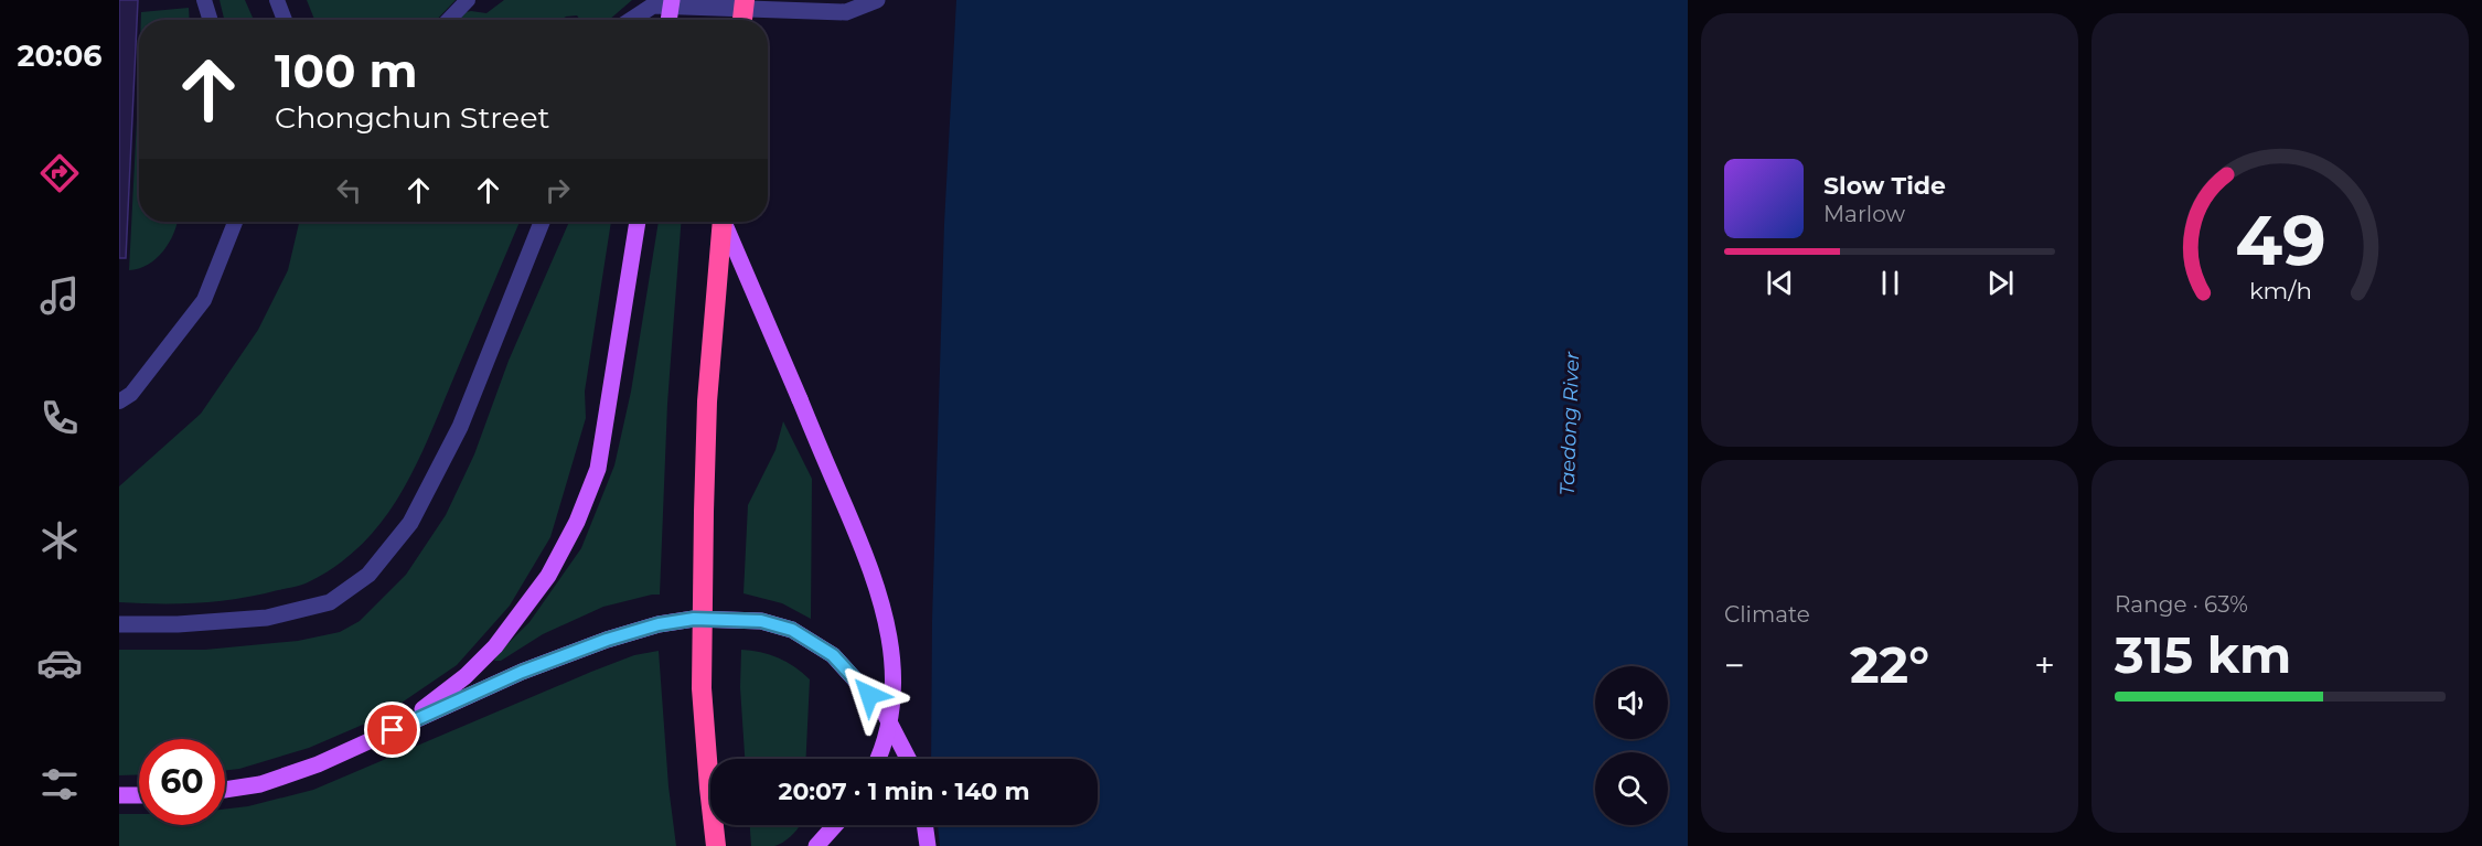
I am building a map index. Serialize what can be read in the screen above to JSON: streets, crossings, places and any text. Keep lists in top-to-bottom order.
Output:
{
  "water": ["Taedong River"],
  "page": {
    "tabs": "20:06",
    "turn": ["100 m", "Chongchun Street"],
    "song": ["Slow Tide", "Marlow"],
    "tile": [
      "Climate",
      ["Range · 63%", "315 km"]
    ],
    "heat": ["−", "22°", "+"],
    "limit": "60",
    "trip": "20:07 · 1 min · 140 m",
    "gauge": ["49", "km/h"]
  }
}
